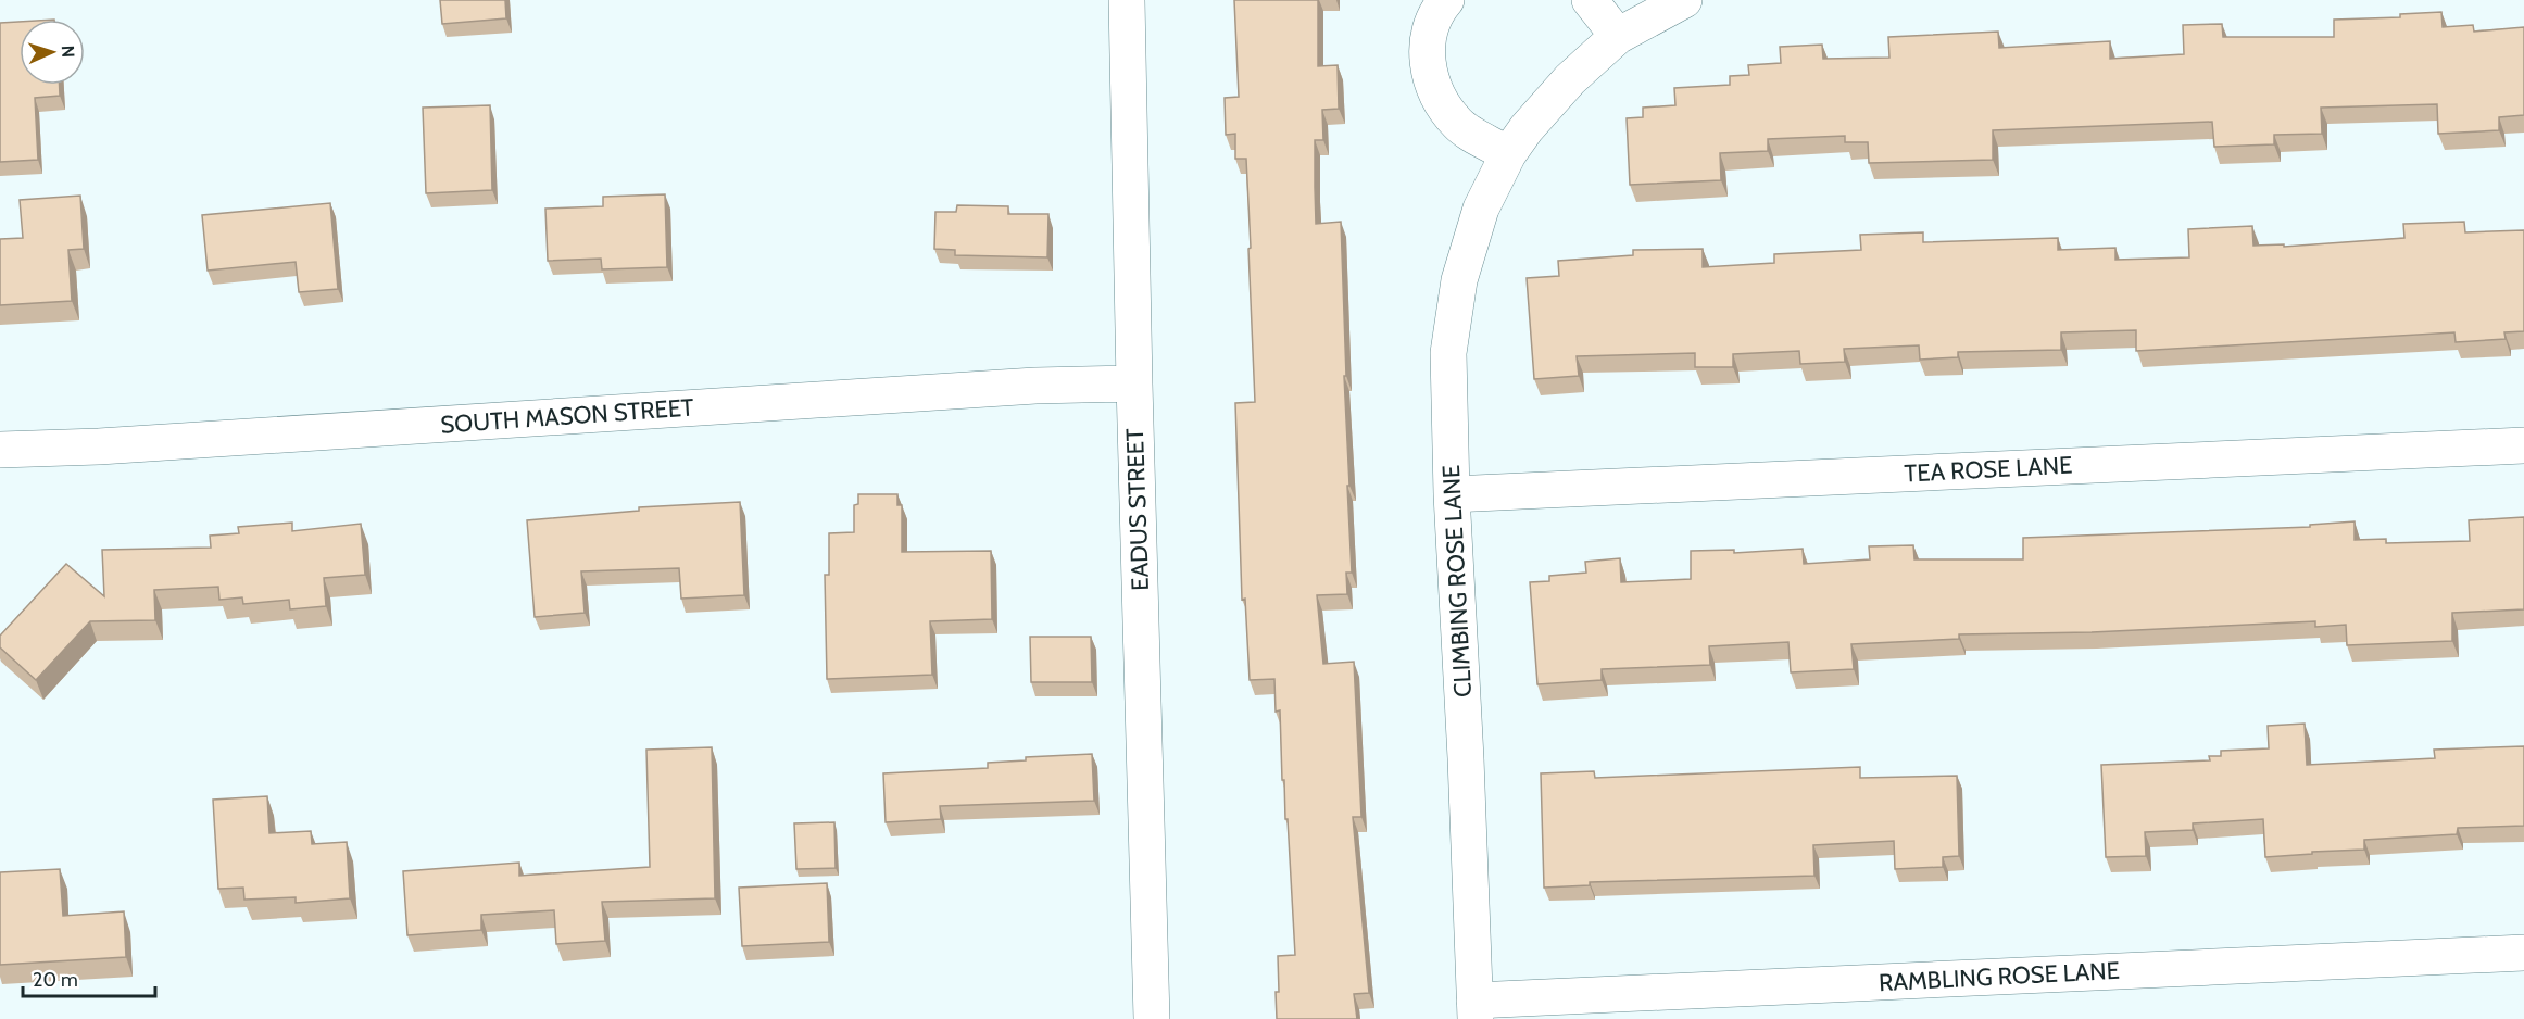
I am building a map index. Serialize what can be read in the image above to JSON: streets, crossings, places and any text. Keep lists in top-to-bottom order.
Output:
{
  "streets": {
    "street": [
      "SOUTH MASON STREET",
      "TEA ROSE LANE",
      "EADUS STREET",
      "CLIMBING ROSE LANE",
      "RAMBLING ROSE LANE"
    ]
  },
  "crossings": [
    ["SOUTH MASON STREET", "EADUS STREET"],
    ["TEA ROSE LANE", "CLIMBING ROSE LANE"],
    ["CLIMBING ROSE LANE", "RAMBLING ROSE LANE"]
  ],
  "scale_bar": "20 m",
  "north": "right"
}
